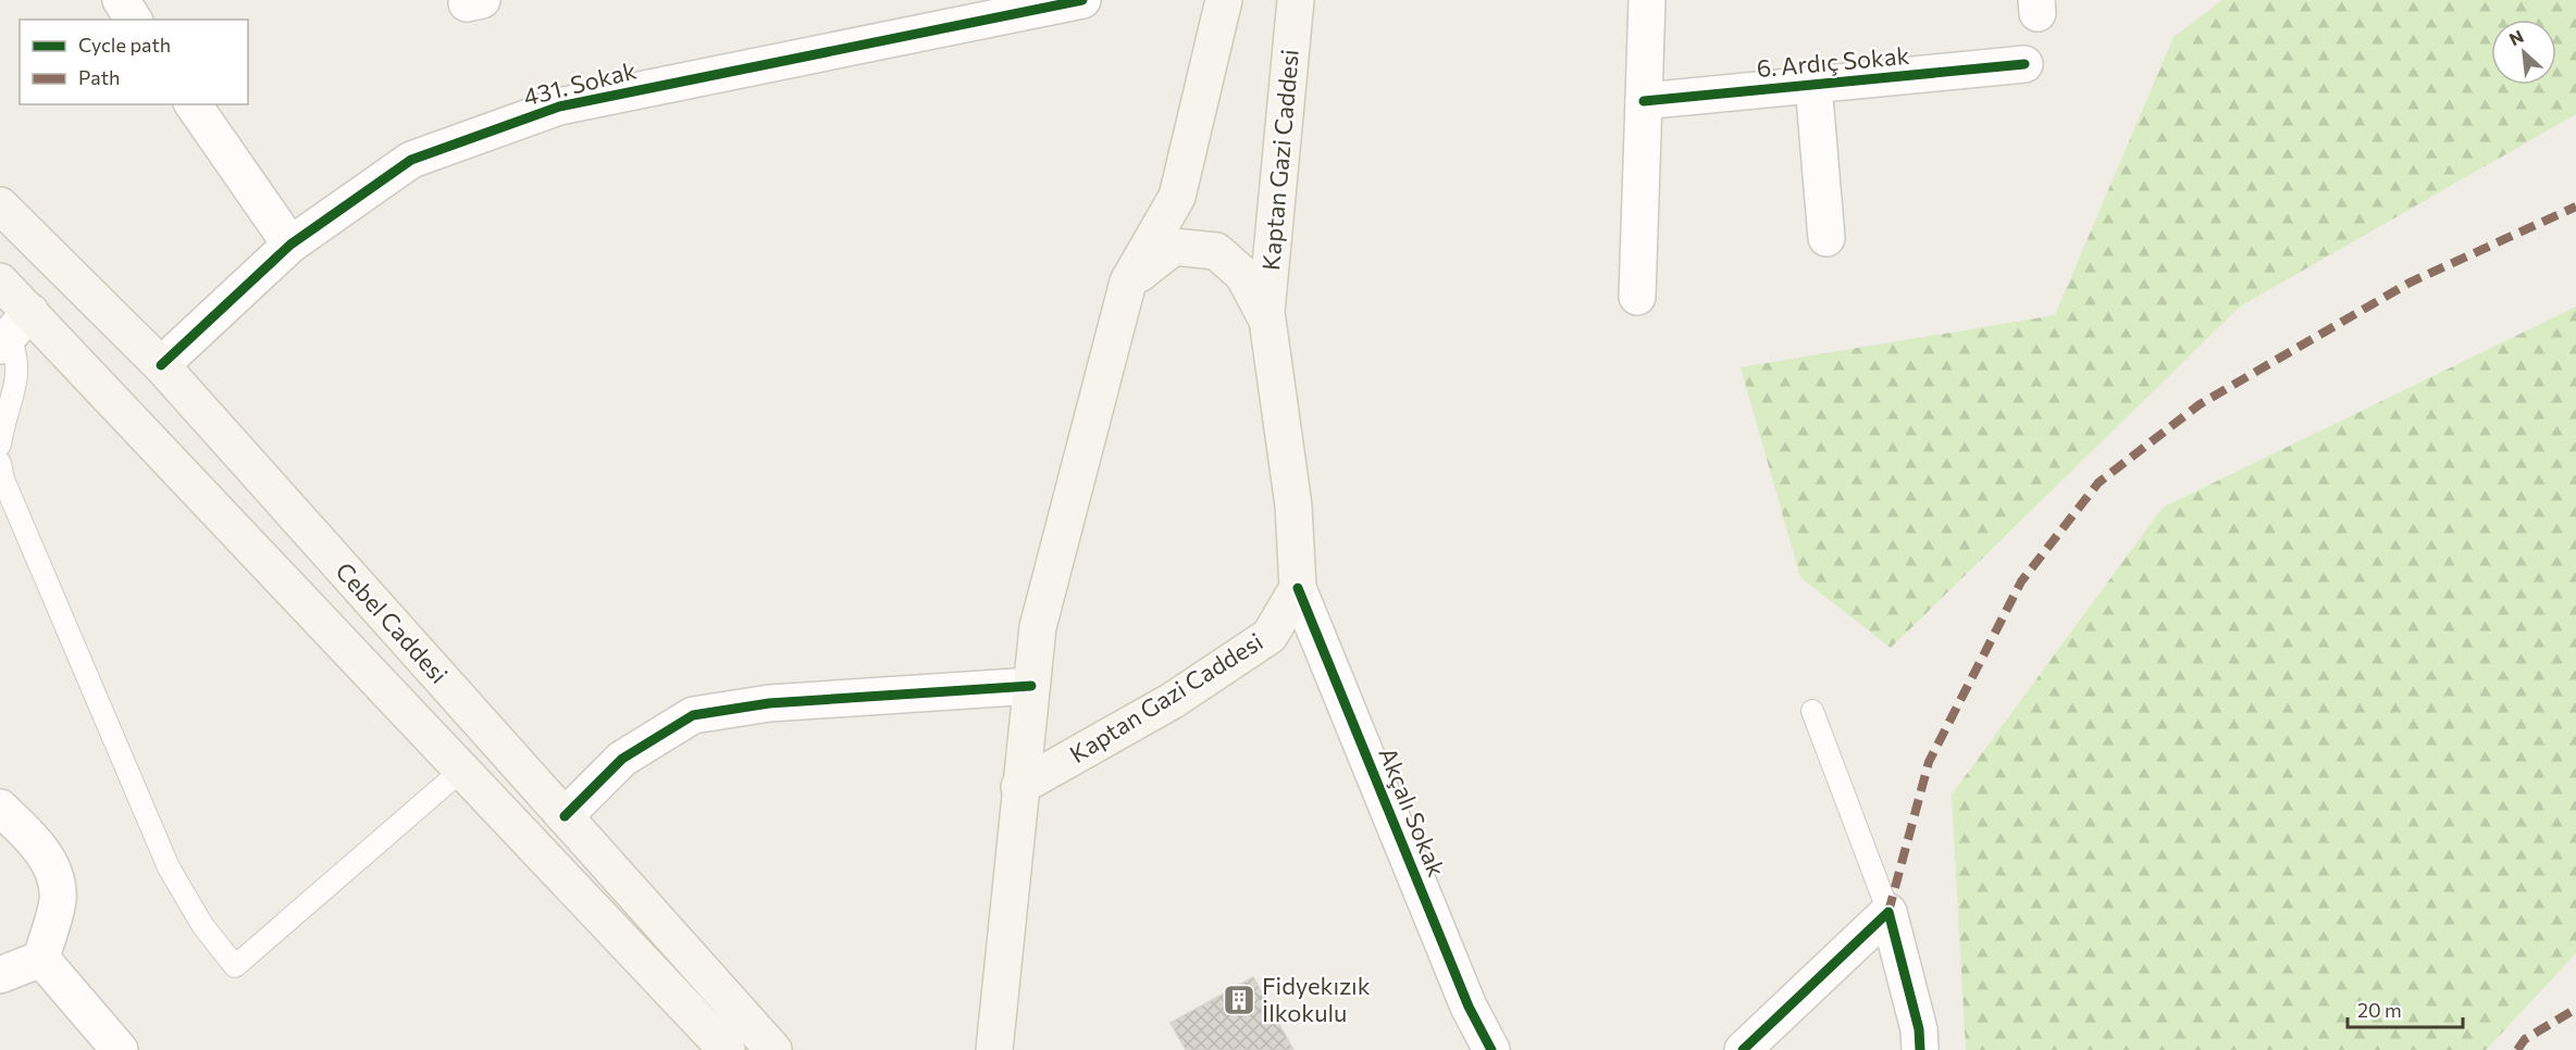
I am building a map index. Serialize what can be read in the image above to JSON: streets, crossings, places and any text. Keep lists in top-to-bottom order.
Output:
{
  "streets": {
    "main road": ["Kaptan Gazi Caddesi", "Cebel Caddesi"],
    "street": ["6. Ardıç Sokak", "431. Sokak", "Akçalı Sokak"]
  },
  "crossings": [
    ["431. Sokak", "Cebel Caddesi"],
    ["Kaptan Gazi Caddesi", "Akçalı Sokak"]
  ],
  "places": {
    "building": ["Fidyekızık İlkokulu"]
  },
  "legend": ["Cycle path", "Path"],
  "scale_bar": "20 m",
  "north": "top left"
}
